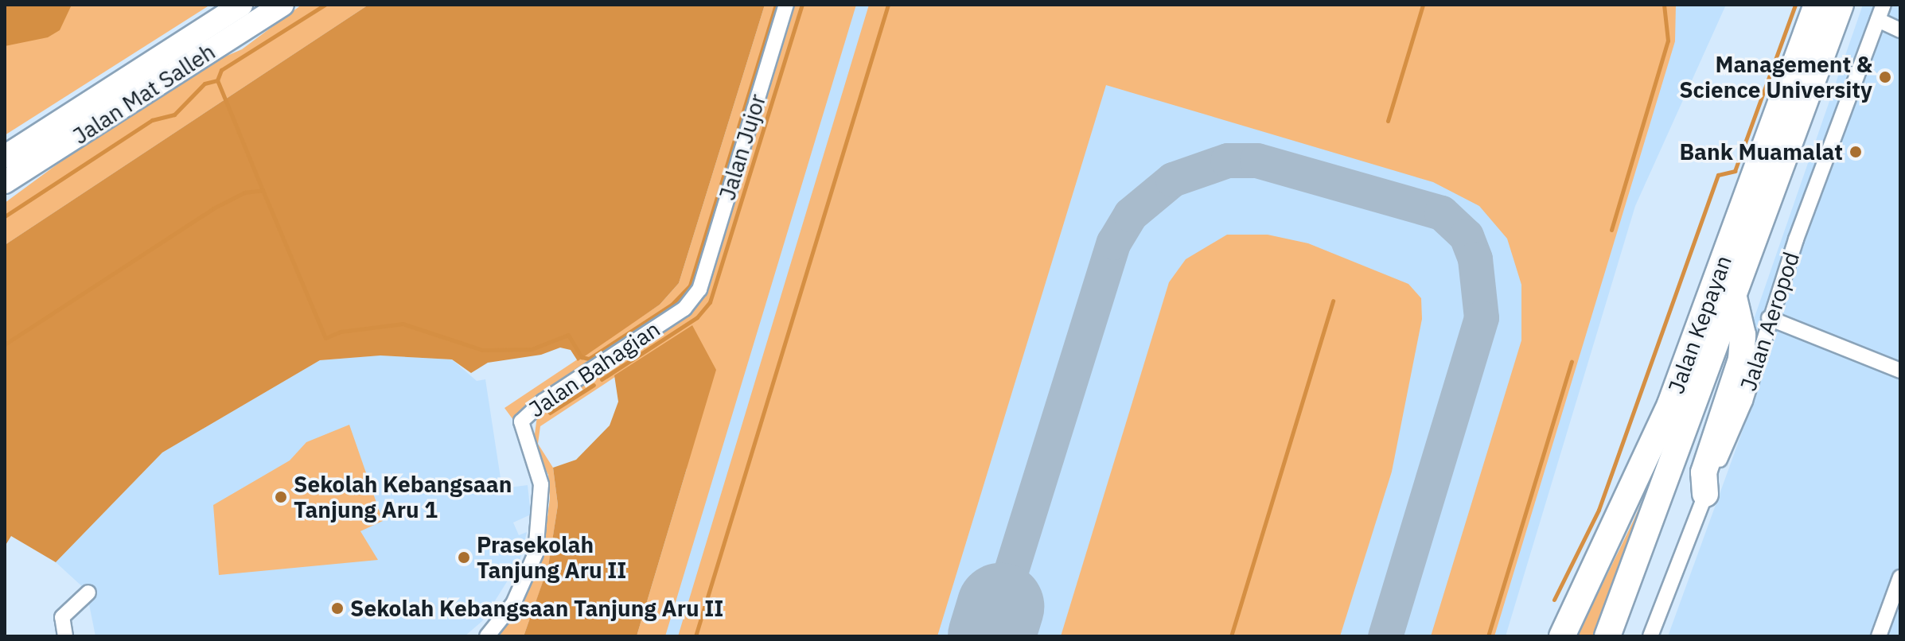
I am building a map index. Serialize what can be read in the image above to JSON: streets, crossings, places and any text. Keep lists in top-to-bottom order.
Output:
{
  "streets": {
    "highway": ["Jalan Kepayan"],
    "main road": ["Jalan Mat Salleh"],
    "street": ["Jalan Jujor", "Jalan Aeropod", "Jalan Bahagian"]
  },
  "crossings": [
    ["Jalan Jujor", "Jalan Bahagian"]
  ],
  "places": [
    "Management & Science University",
    "Bank Muamalat",
    "Sekolah Kebangsaan Tanjung Aru 1",
    "Prasekolah Tanjung Aru II",
    "Sekolah Kebangsaan Tanjung Aru II"
  ]
}
